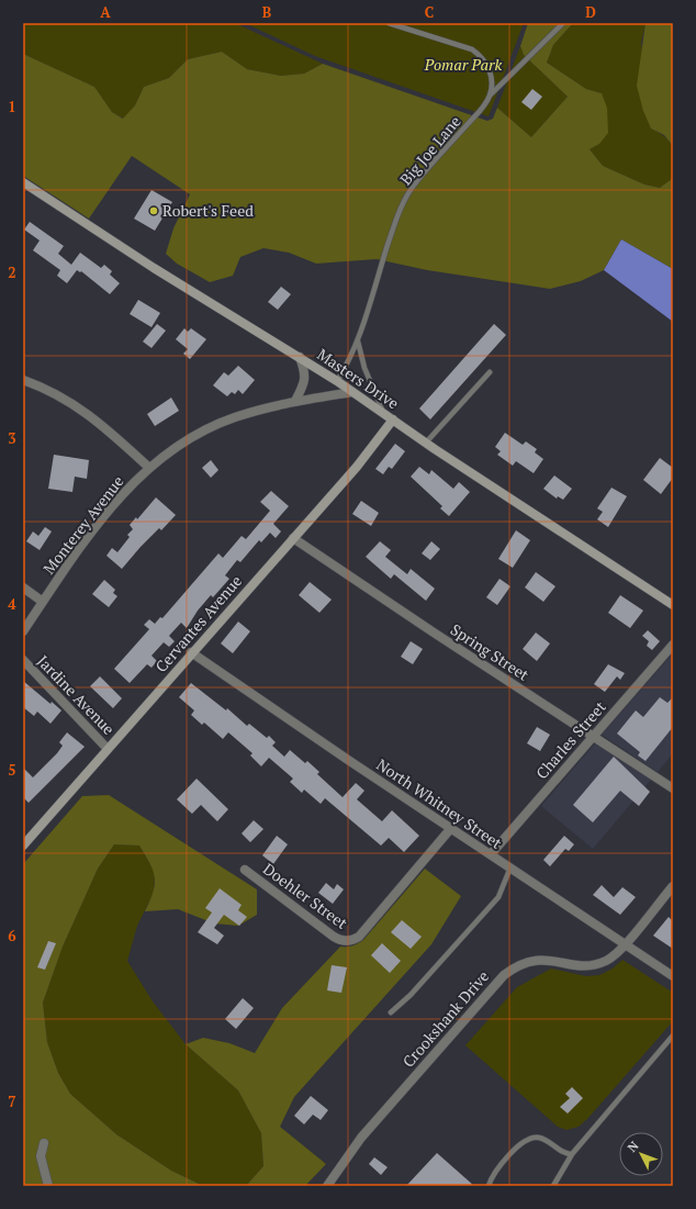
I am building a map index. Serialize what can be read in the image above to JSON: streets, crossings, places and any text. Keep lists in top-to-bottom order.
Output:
{
  "streets": {
    "street": [
      "Masters Drive",
      "Monterey Avenue",
      "Cervantes Avenue",
      "Spring Street",
      "Jardine Avenue",
      "Charles Street",
      "North Whitney Street",
      "Doehler Street",
      "Crookshank Drive"
    ],
    "lane": ["Big Joe Lane"]
  },
  "crossings": [
    ["Big Joe Lane", "Masters Drive"],
    ["Masters Drive", "Monterey Avenue"],
    ["Masters Drive", "Cervantes Avenue"],
    ["Cervantes Avenue", "Spring Street"],
    ["Cervantes Avenue", "Jardine Avenue"],
    ["Cervantes Avenue", "North Whitney Street"],
    ["Spring Street", "Charles Street"],
    ["Charles Street", "North Whitney Street"],
    ["North Whitney Street", "Doehler Street"],
    ["North Whitney Street", "Crookshank Drive"]
  ],
  "parks": ["Pomar Park"],
  "places": ["Robert's Feed"],
  "north": "top left",
  "grid": {
    "columns": [
      "A",
      "B",
      "C",
      "D"
    ],
    "rows": [
      "1",
      "2",
      "3",
      "4",
      "5",
      "6",
      "7"
    ]
  }
}
